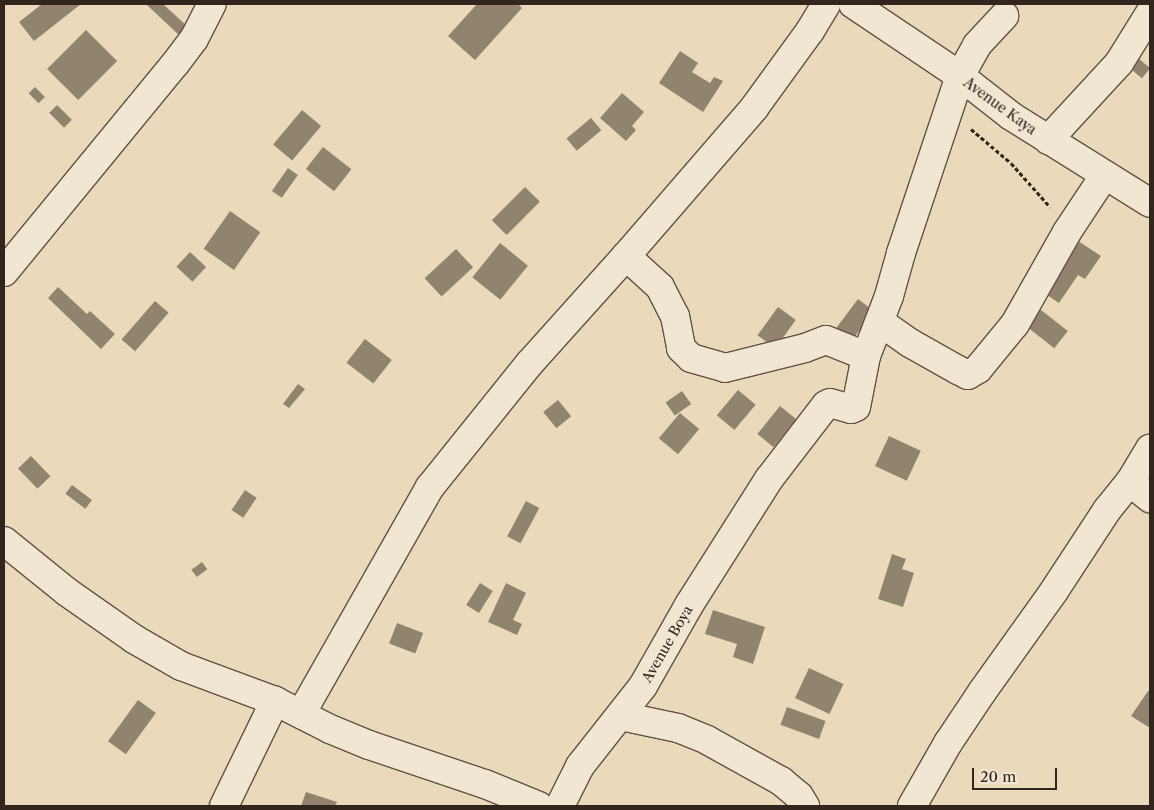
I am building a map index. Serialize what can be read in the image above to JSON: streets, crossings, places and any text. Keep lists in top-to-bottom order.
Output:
{
  "streets": {
    "street": ["Avenue Kaya", "Avenue Boya"]
  },
  "scale_bar": "20 m"
}
